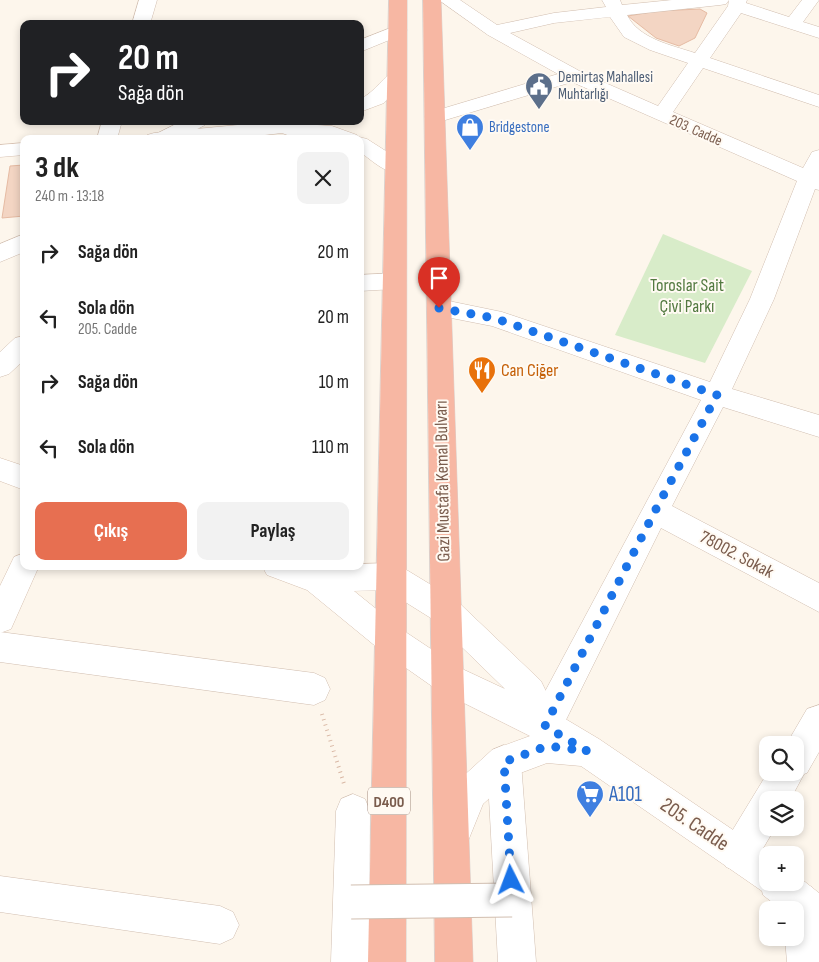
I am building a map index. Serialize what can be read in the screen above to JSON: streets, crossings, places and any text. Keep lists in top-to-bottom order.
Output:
{
  "streets": {
    "highway": ["Gazi Mustafa Kemal Bulvarı", "D400"],
    "street": ["203. Cadde", "78002. Sokak", "205. Cadde"]
  },
  "crossings": [
    ["Gazi Mustafa Kemal Bulvarı", "205. Cadde"],
    ["D400", "205. Cadde"]
  ],
  "parks": ["Toroslar Sait Çivi Parkı"],
  "places": {
    "public building": ["Demirtaş Mahallesi Muhtarlığı"],
    "shop": ["Bridgestone"],
    "restaurant": ["Can Ciğer"],
    "supermarket": ["A101"]
  },
  "page": {
    "turn": ["20 m", "Sağa dön"],
    "heading": ["3 dk", "240 m · 13:18"],
    "list": [
      {
        "name": "Sağa dön",
        "value": "20 m"
      },
      {
        "name": "Sola dön",
        "note": "205. Cadde",
        "value": "20 m"
      },
      {
        "name": "Sağa dön",
        "value": "10 m"
      },
      {
        "name": "Sola dön",
        "value": "110 m"
      }
    ],
    "buttons": ["Çıkış", "Paylaş"],
    "map_buttons": ["+", "−"]
  }
}
